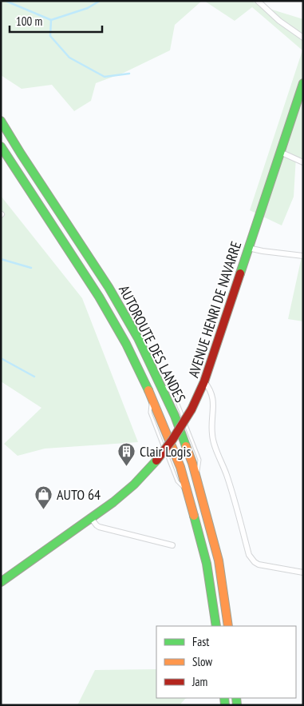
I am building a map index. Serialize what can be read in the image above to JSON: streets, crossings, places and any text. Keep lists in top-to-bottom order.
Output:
{
  "streets": {
    "main road": ["AVENUE HENRI DE NAVARRE", "AUTOROUTE DES LANDES"]
  },
  "places": {
    "building": ["Clair Logis"],
    "shop": ["AUTO 64"]
  },
  "legend": ["Fast", "Slow", "Jam"],
  "scale_bar": "100 m"
}
